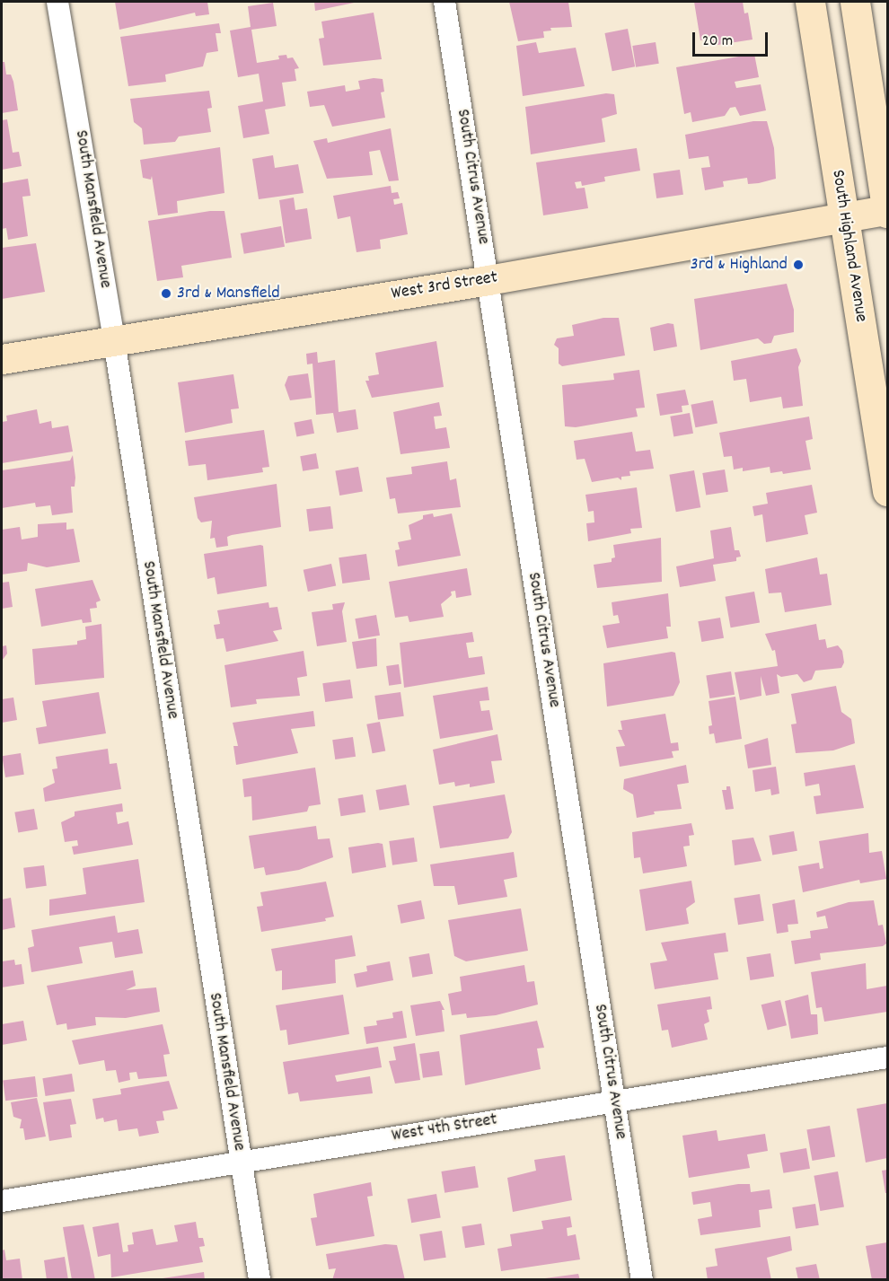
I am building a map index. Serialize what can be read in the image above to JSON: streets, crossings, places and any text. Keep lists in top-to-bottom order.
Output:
{
  "streets": {
    "main road": ["South Highland Avenue", "West 3rd Street"],
    "street": ["South Citrus Avenue", "South Mansfield Avenue", "West 4th Street"]
  },
  "crossings": [
    ["South Citrus Avenue", "West 3rd Street"],
    ["South Citrus Avenue", "West 4th Street"],
    ["South Mansfield Avenue", "West 3rd Street"],
    ["South Mansfield Avenue", "West 4th Street"],
    ["South Highland Avenue", "West 3rd Street"]
  ],
  "places": ["3rd & Highland", "3rd & Mansfield"],
  "scale_bar": "20 m"
}
